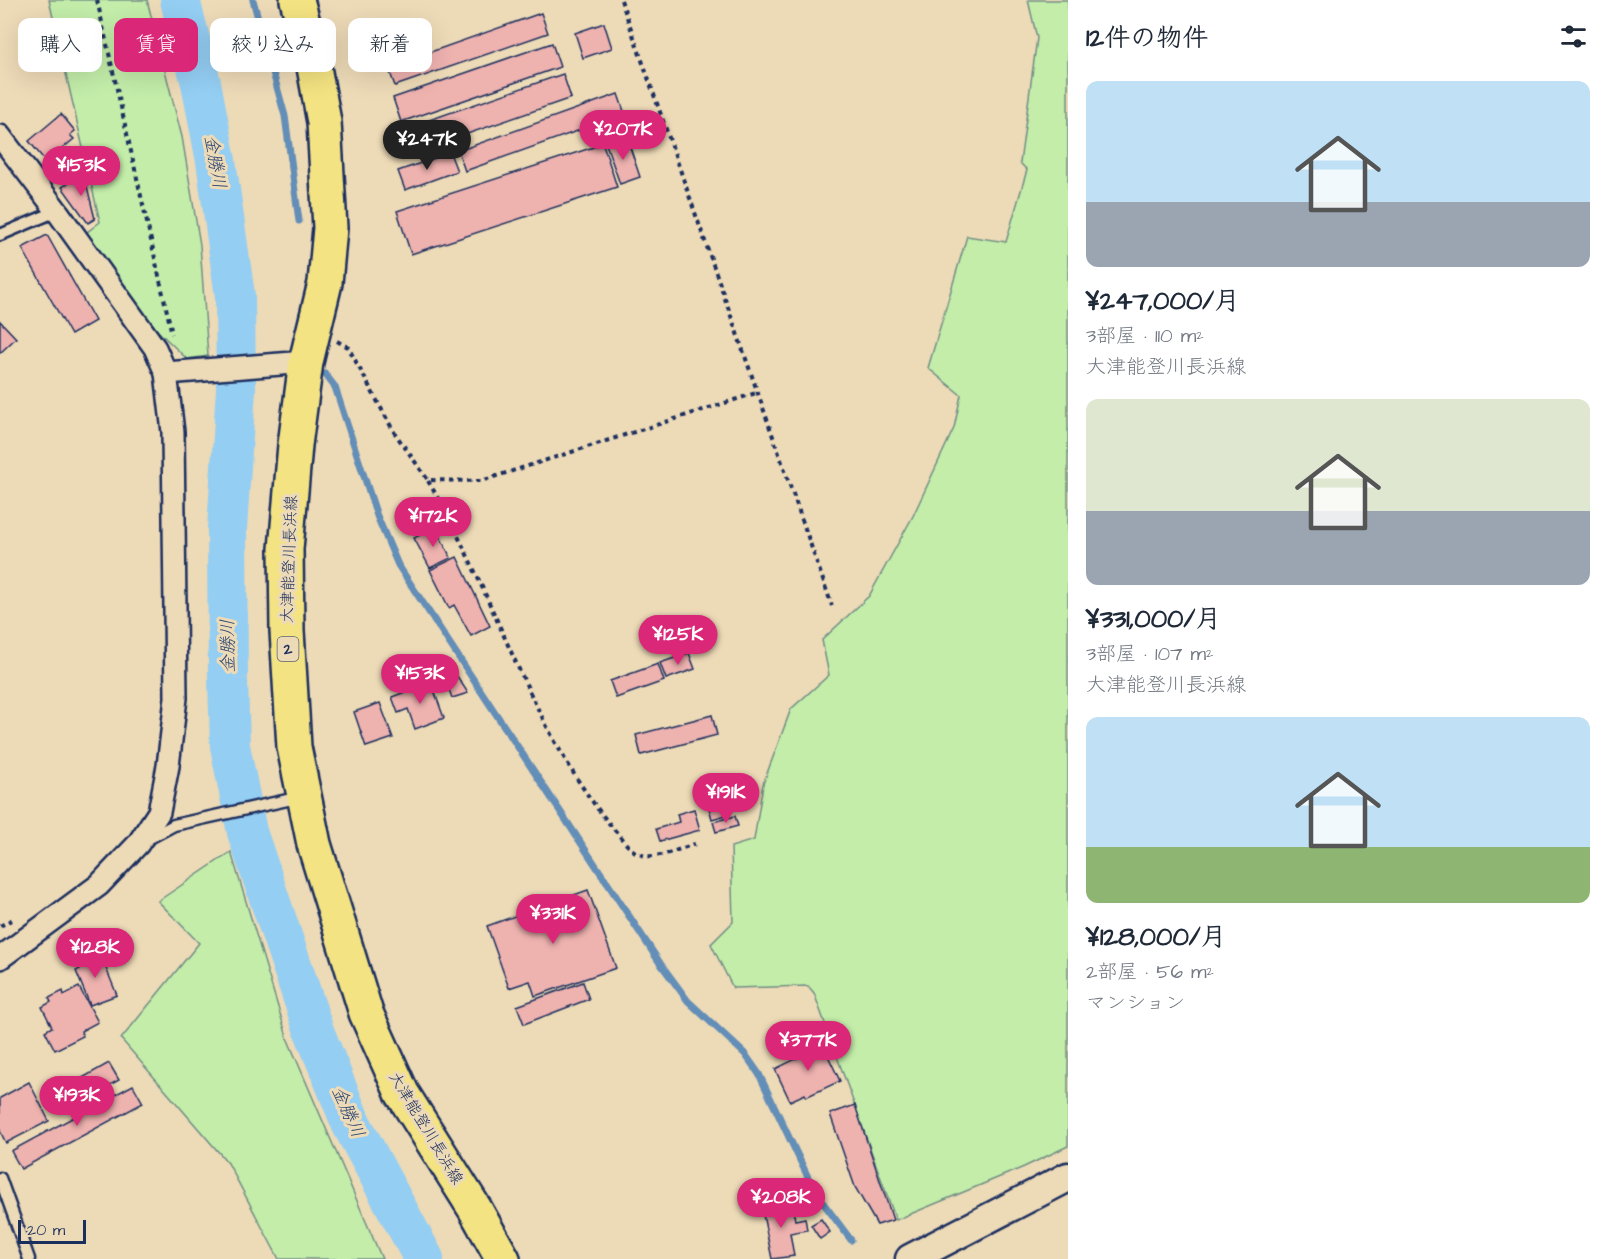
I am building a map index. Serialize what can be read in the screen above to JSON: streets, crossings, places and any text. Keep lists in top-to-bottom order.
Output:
{
  "streets": {
    "main road": ["大津能登川長浜線", "2"]
  },
  "water": ["金勝川"],
  "scale_bar": "20 m",
  "page": {
    "heading": "12件の物件",
    "chip": [
      "購入",
      "賃貸",
      "絞り込み",
      "新着"
    ],
    "list": [
      {
        "name": "¥247,000/月",
        "note": "3部屋 · 110 m² · 大津能登川長浜線"
      },
      {
        "name": "¥331,000/月",
        "note": "3部屋 · 107 m² · 大津能登川長浜線"
      },
      {
        "name": "¥128,000/月",
        "note": "2部屋 · 56 m² · マンション"
      }
    ],
    "price": [
      "¥207K",
      "¥247K",
      "¥153K",
      "¥172K",
      "¥125K",
      "¥153K",
      "¥191K",
      "¥331K",
      "¥128K",
      "¥377K",
      "¥193K",
      "¥208K"
    ],
    "scale": "20 m"
  }
}
